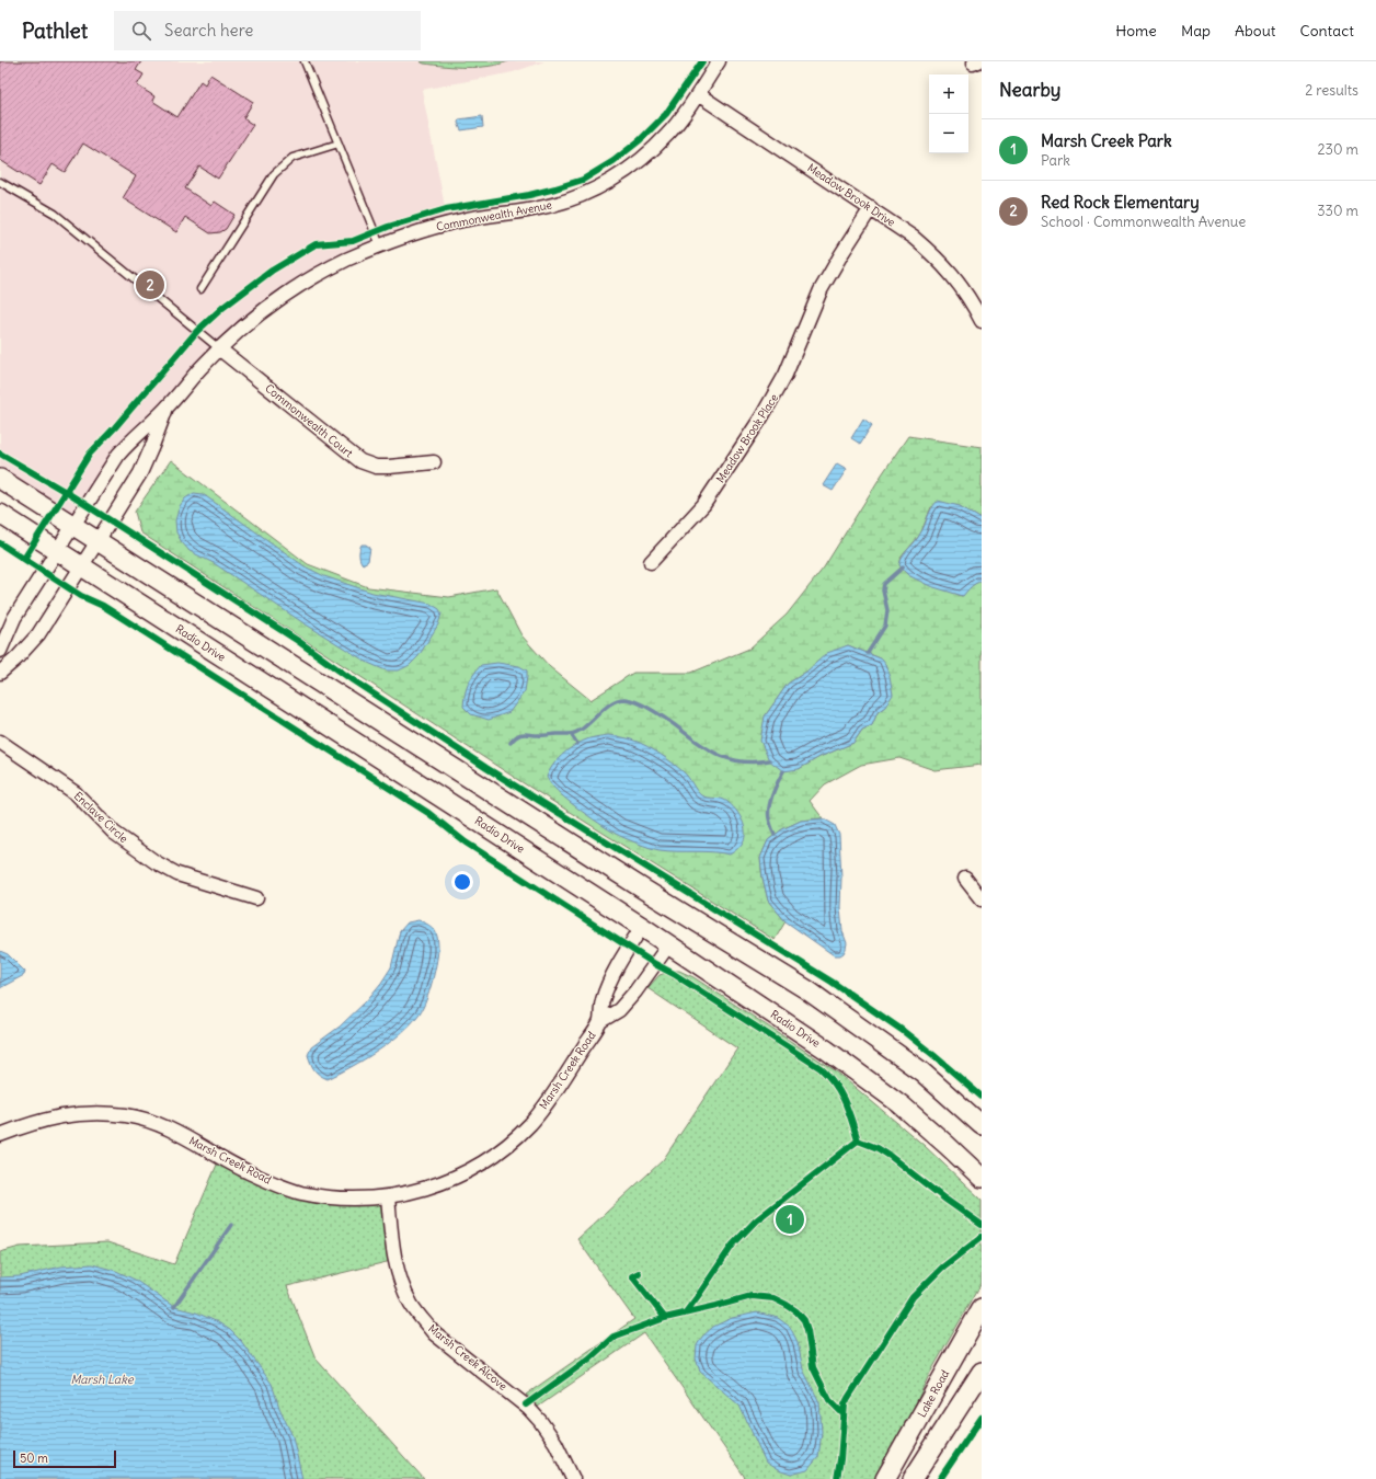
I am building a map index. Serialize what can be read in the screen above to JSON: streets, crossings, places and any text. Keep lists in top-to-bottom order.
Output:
{
  "streets": {
    "main road": ["Radio Drive", "Lake Road"],
    "street": [
      "Meadow Brook Drive",
      "Commonwealth Avenue",
      "Commonwealth Court",
      "Meadow Brook Place",
      "Enclave Circle",
      "Marsh Creek Road",
      "Marsh Creek Alcove"
    ]
  },
  "crossings": [
    ["Meadow Brook Drive", "Commonwealth Avenue"],
    ["Meadow Brook Drive", "Meadow Brook Place"],
    ["Commonwealth Avenue", "Commonwealth Court"],
    ["Commonwealth Avenue", "Radio Drive"],
    ["Radio Drive", "Marsh Creek Road"],
    ["Marsh Creek Road", "Marsh Creek Alcove"]
  ],
  "water": ["Marsh Lake"],
  "scale_bar": "50 m",
  "page": {
    "header": "Pathlet",
    "search": "Search here",
    "nav": [
      "Home",
      "Map",
      "About",
      "Contact"
    ],
    "heading": ["Nearby", "2 results"],
    "map_buttons": ["+", "−"],
    "list": [
      {
        "mark": "1",
        "name": "Marsh Creek Park",
        "note": "Park",
        "value": "230 m"
      },
      {
        "mark": "2",
        "name": "Red Rock Elementary",
        "note": "School · Commonwealth Avenue",
        "value": "330 m"
      }
    ],
    "pins": ["2", "1"],
    "scale": "50 m"
  }
}
